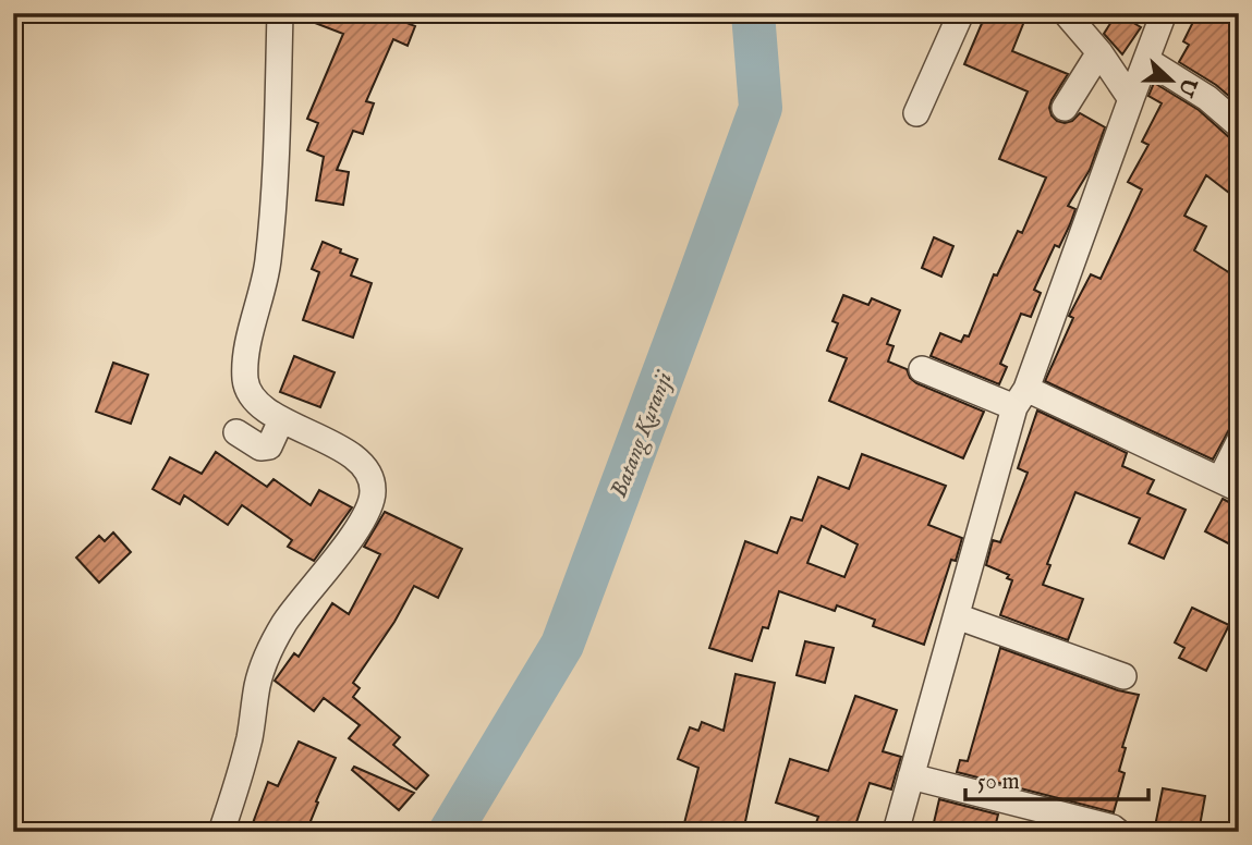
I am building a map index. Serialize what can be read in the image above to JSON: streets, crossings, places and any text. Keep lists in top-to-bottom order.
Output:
{
  "water": ["Batang Kuranji"],
  "scale_bar": "50 m",
  "north": "right"
}
